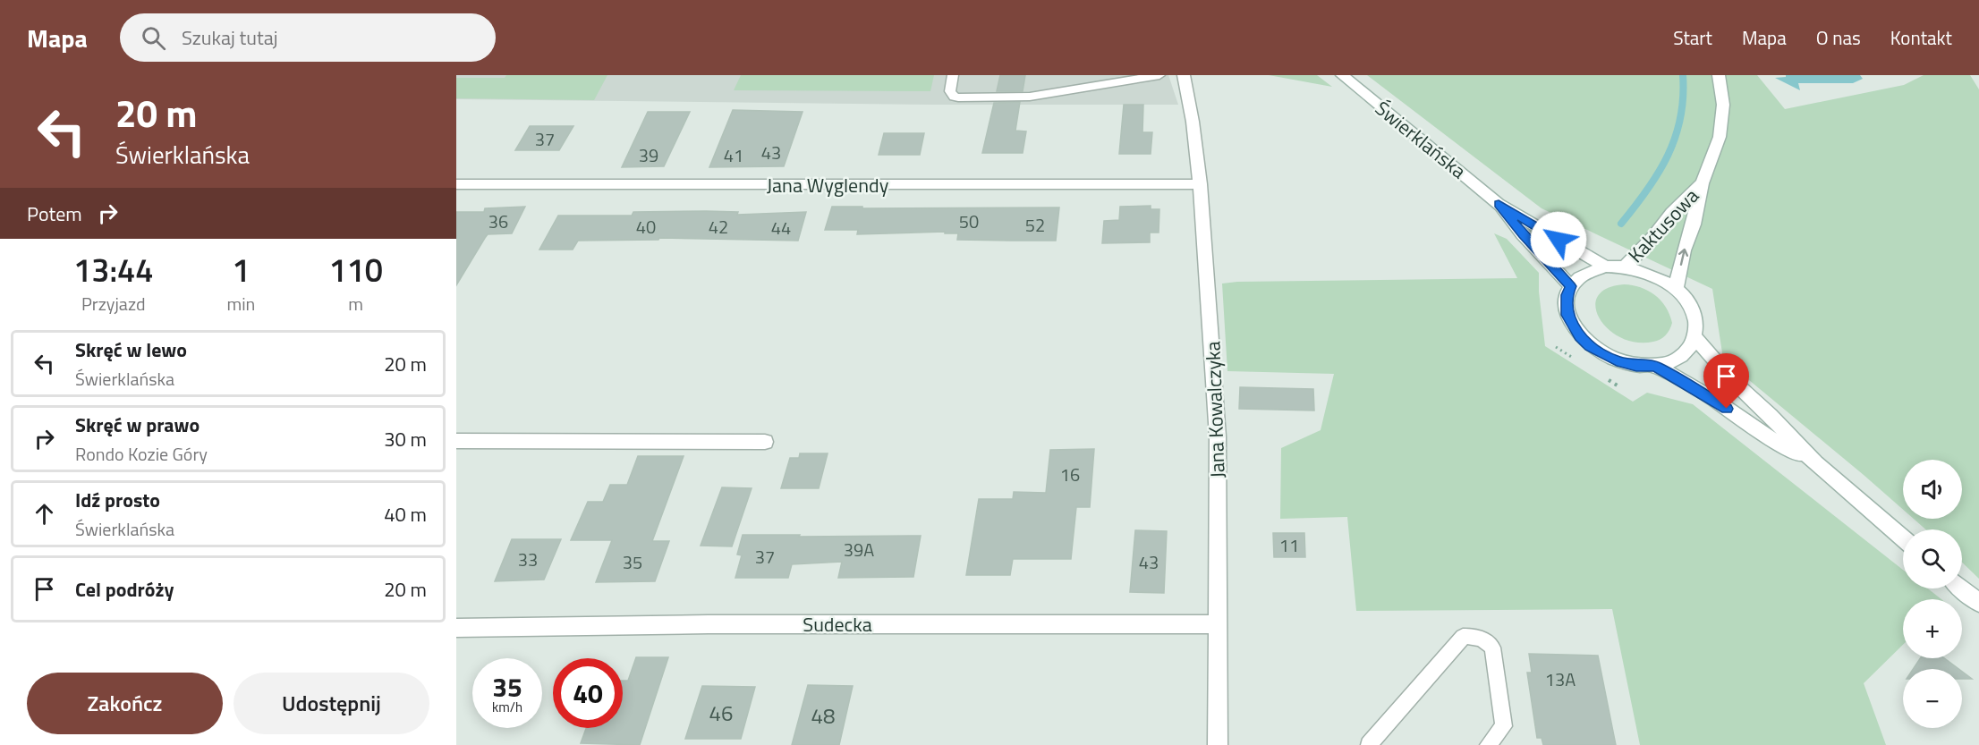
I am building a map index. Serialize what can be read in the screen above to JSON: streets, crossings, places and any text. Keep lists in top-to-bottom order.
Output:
{
  "streets": {
    "street": [
      "Świerklańska",
      "Jana Wyglendy",
      "Kaktusowa",
      "Jana Kowalczyka",
      "Sudecka"
    ]
  },
  "crossings": [
    ["Świerklańska", "Kaktusowa"],
    ["Jana Wyglendy", "Jana Kowalczyka"],
    ["Jana Kowalczyka", "Sudecka"]
  ],
  "house_numbers": [
    "37",
    "43",
    "39",
    "41",
    "36",
    "50",
    "52",
    "40",
    "42",
    "44",
    "16",
    "11",
    "39A",
    "37",
    "33",
    "35",
    "43",
    "13A",
    "46",
    "48"
  ],
  "page": {
    "header": "Mapa",
    "search": "Szukaj tutaj",
    "nav": [
      "Start",
      "Mapa",
      "O nas",
      "Kontakt"
    ],
    "turn": ["20 m", "Świerklańska"],
    "then": "Potem",
    "eta": [
      "13:44",
      "Przyjazd",
      "1",
      "min",
      "110",
      "m"
    ],
    "list": [
      {
        "name": "Skręć w lewo",
        "note": "Świerklańska",
        "value": "20 m"
      },
      {
        "name": "Skręć w prawo",
        "note": "Rondo Kozie Góry",
        "value": "30 m"
      },
      {
        "name": "Idź prosto",
        "note": "Świerklańska",
        "value": "40 m"
      },
      {
        "name": "Cel podróży",
        "value": "20 m"
      }
    ],
    "map_buttons": ["+", "−"],
    "speed": "35 km/h",
    "limit": "40",
    "buttons": ["Zakończ", "Udostępnij"]
  }
}
